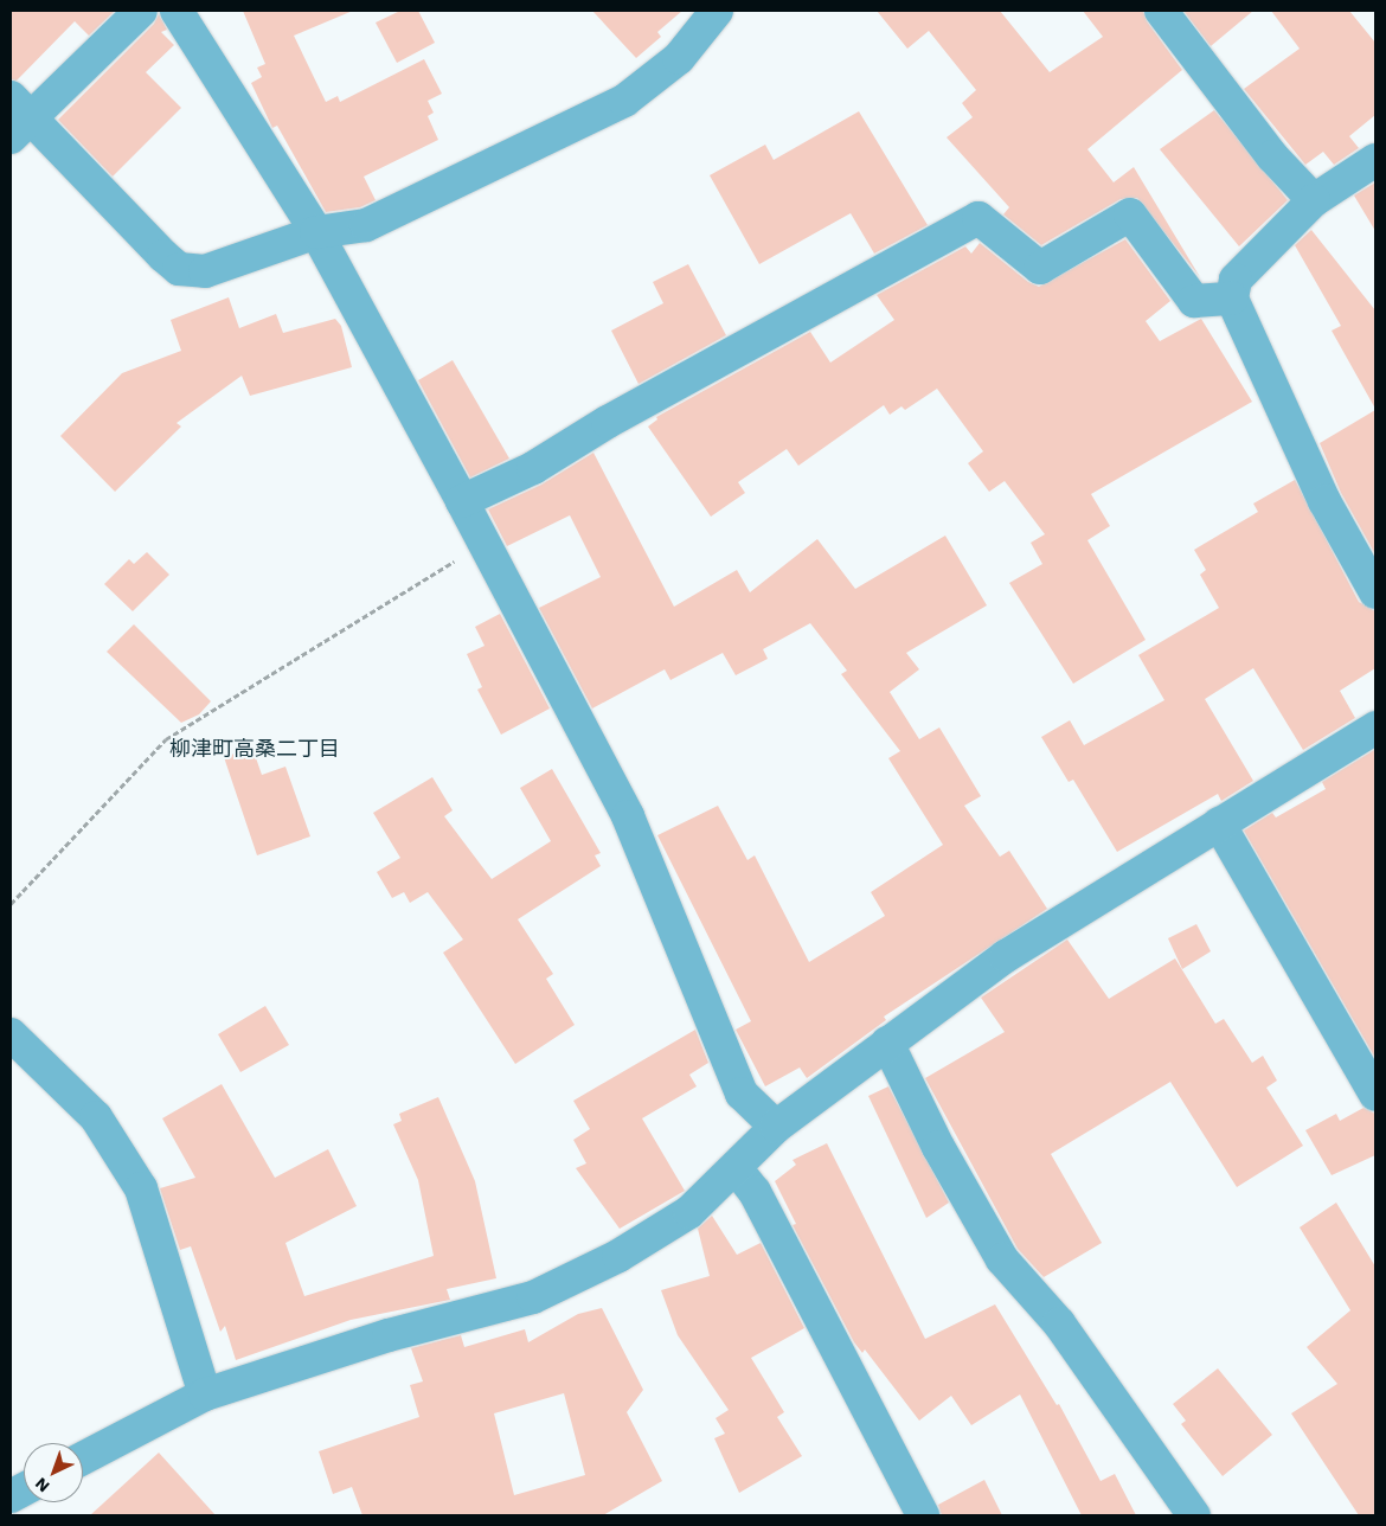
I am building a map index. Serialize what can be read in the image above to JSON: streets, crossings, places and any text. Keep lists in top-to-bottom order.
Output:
{
  "districts": ["柳津町高桑二丁目"],
  "north": "bottom left"
}
